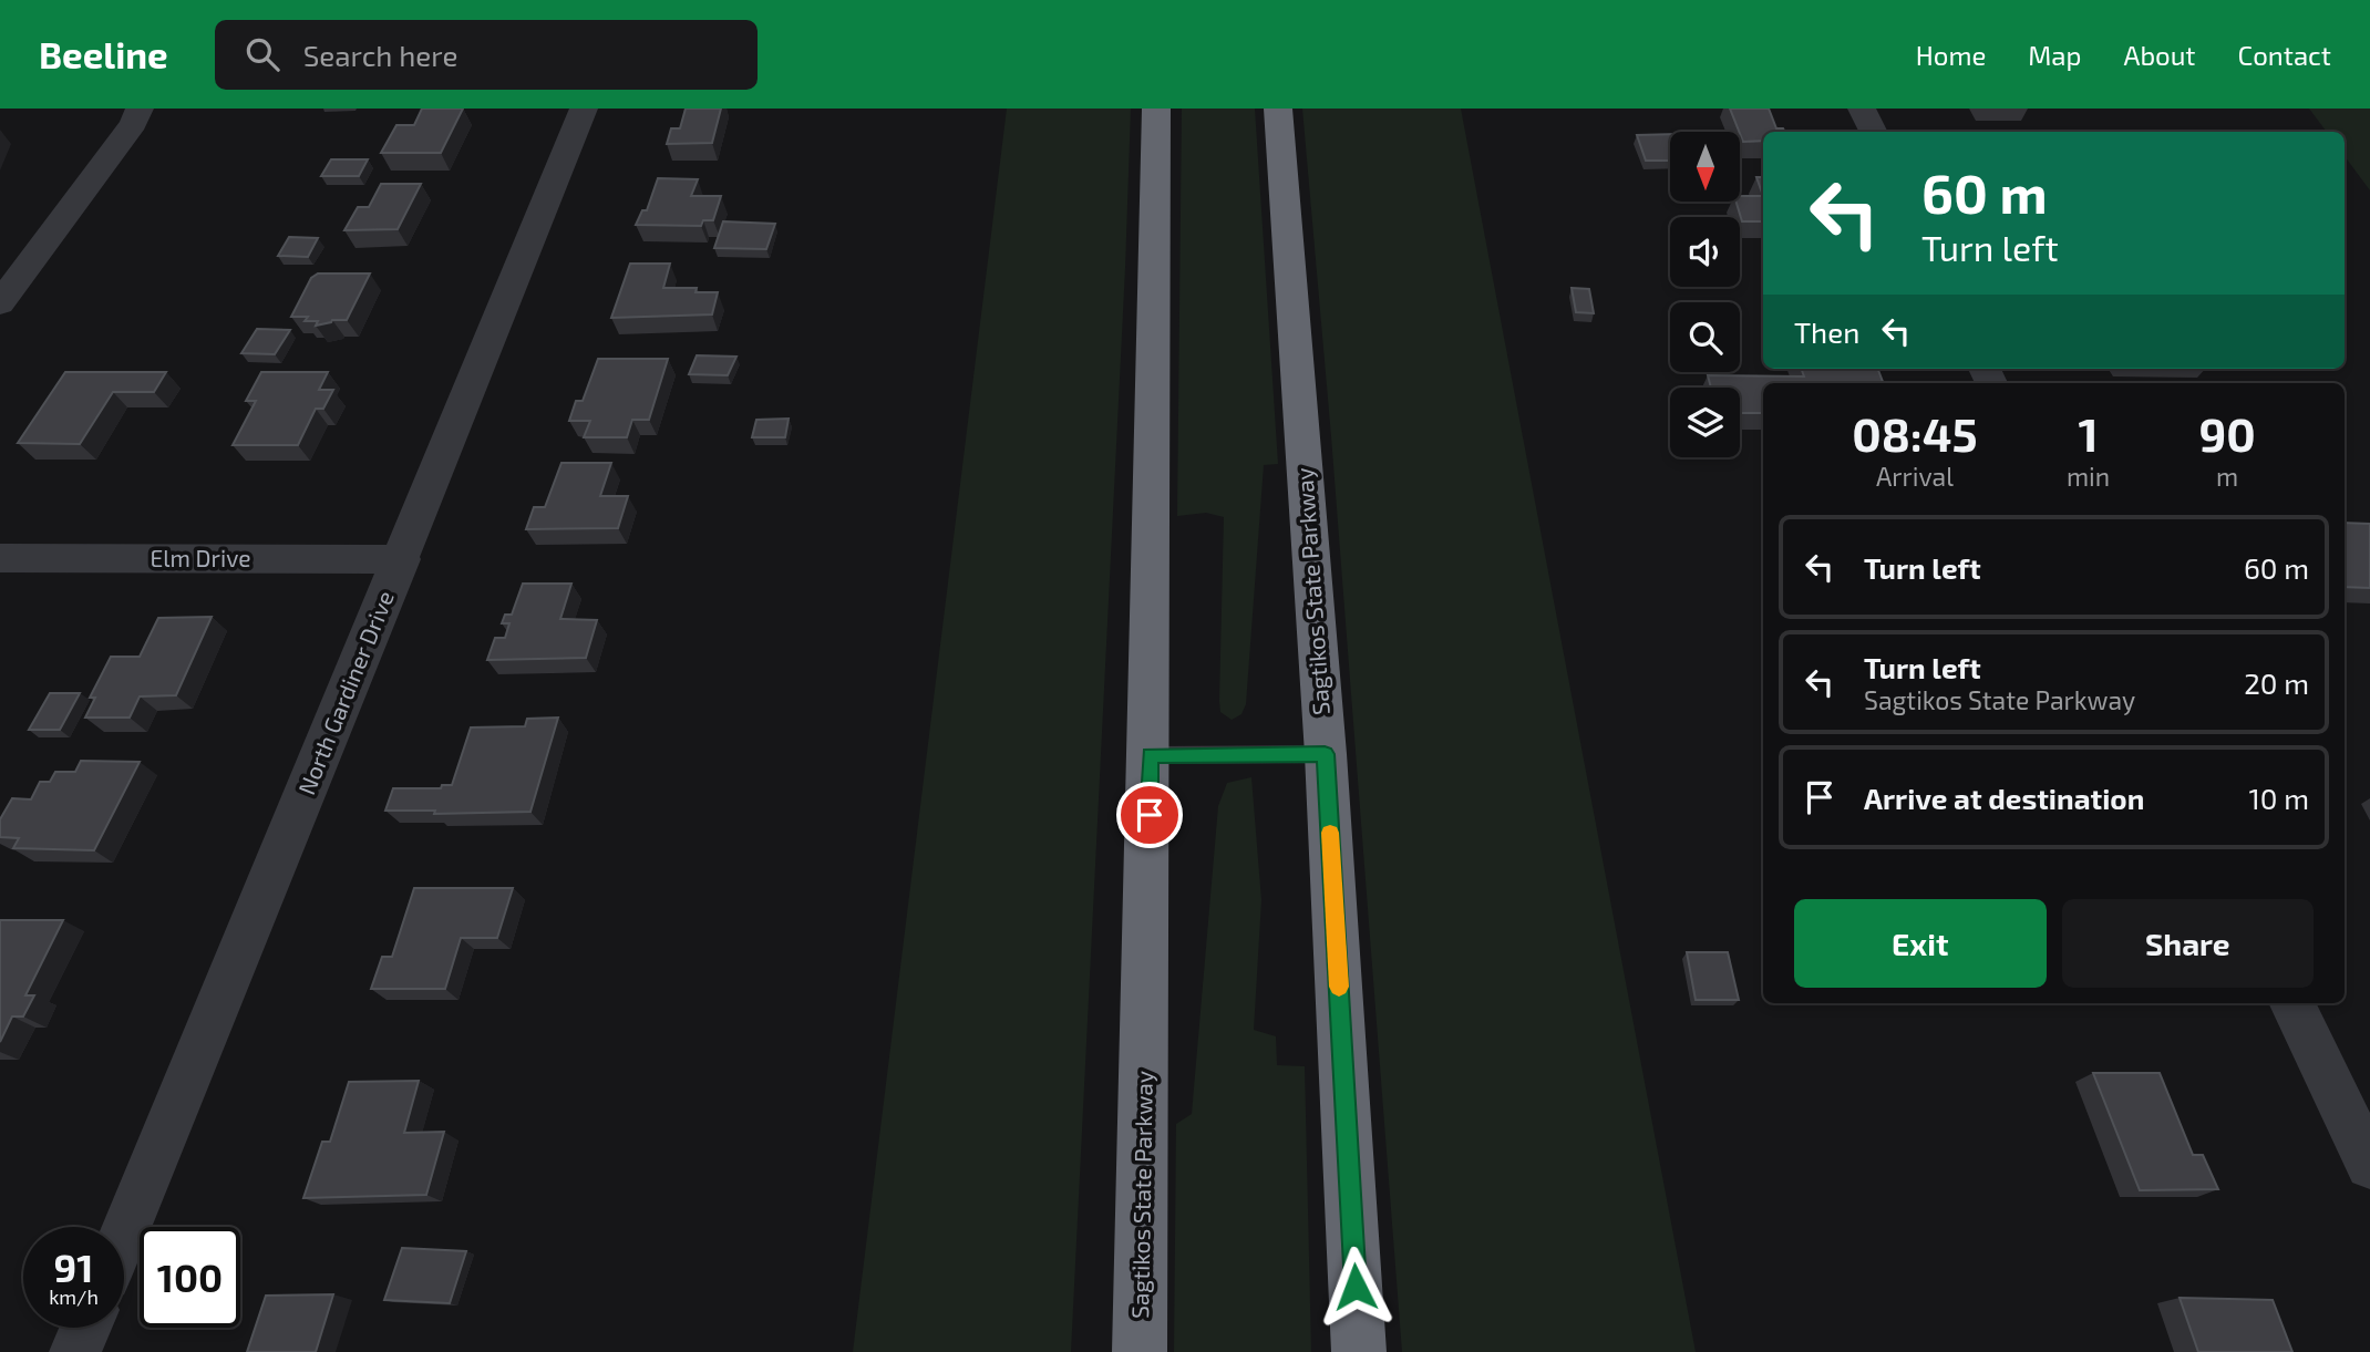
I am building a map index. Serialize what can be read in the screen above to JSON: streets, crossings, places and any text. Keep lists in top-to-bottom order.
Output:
{
  "streets": {
    "highway": ["Sagtikos State Parkway"],
    "street": ["Elm Drive", "North Gardiner Drive"]
  },
  "crossings": [
    ["Elm Drive", "North Gardiner Drive"]
  ],
  "north": "bottom",
  "page": {
    "header": "Beeline",
    "search": "Search here",
    "nav": [
      "Home",
      "Map",
      "About",
      "Contact"
    ],
    "turn": ["60 m", "Turn left"],
    "then": "Then",
    "eta": [
      "08:45",
      "Arrival",
      "1",
      "min",
      "90",
      "m"
    ],
    "list": [
      {
        "name": "Turn left",
        "value": "60 m"
      },
      {
        "name": "Turn left",
        "note": "Sagtikos State Parkway",
        "value": "20 m"
      },
      {
        "name": "Arrive at destination",
        "value": "10 m"
      }
    ],
    "buttons": ["Exit", "Share"],
    "speed": "91 km/h",
    "limit": "100"
  }
}
